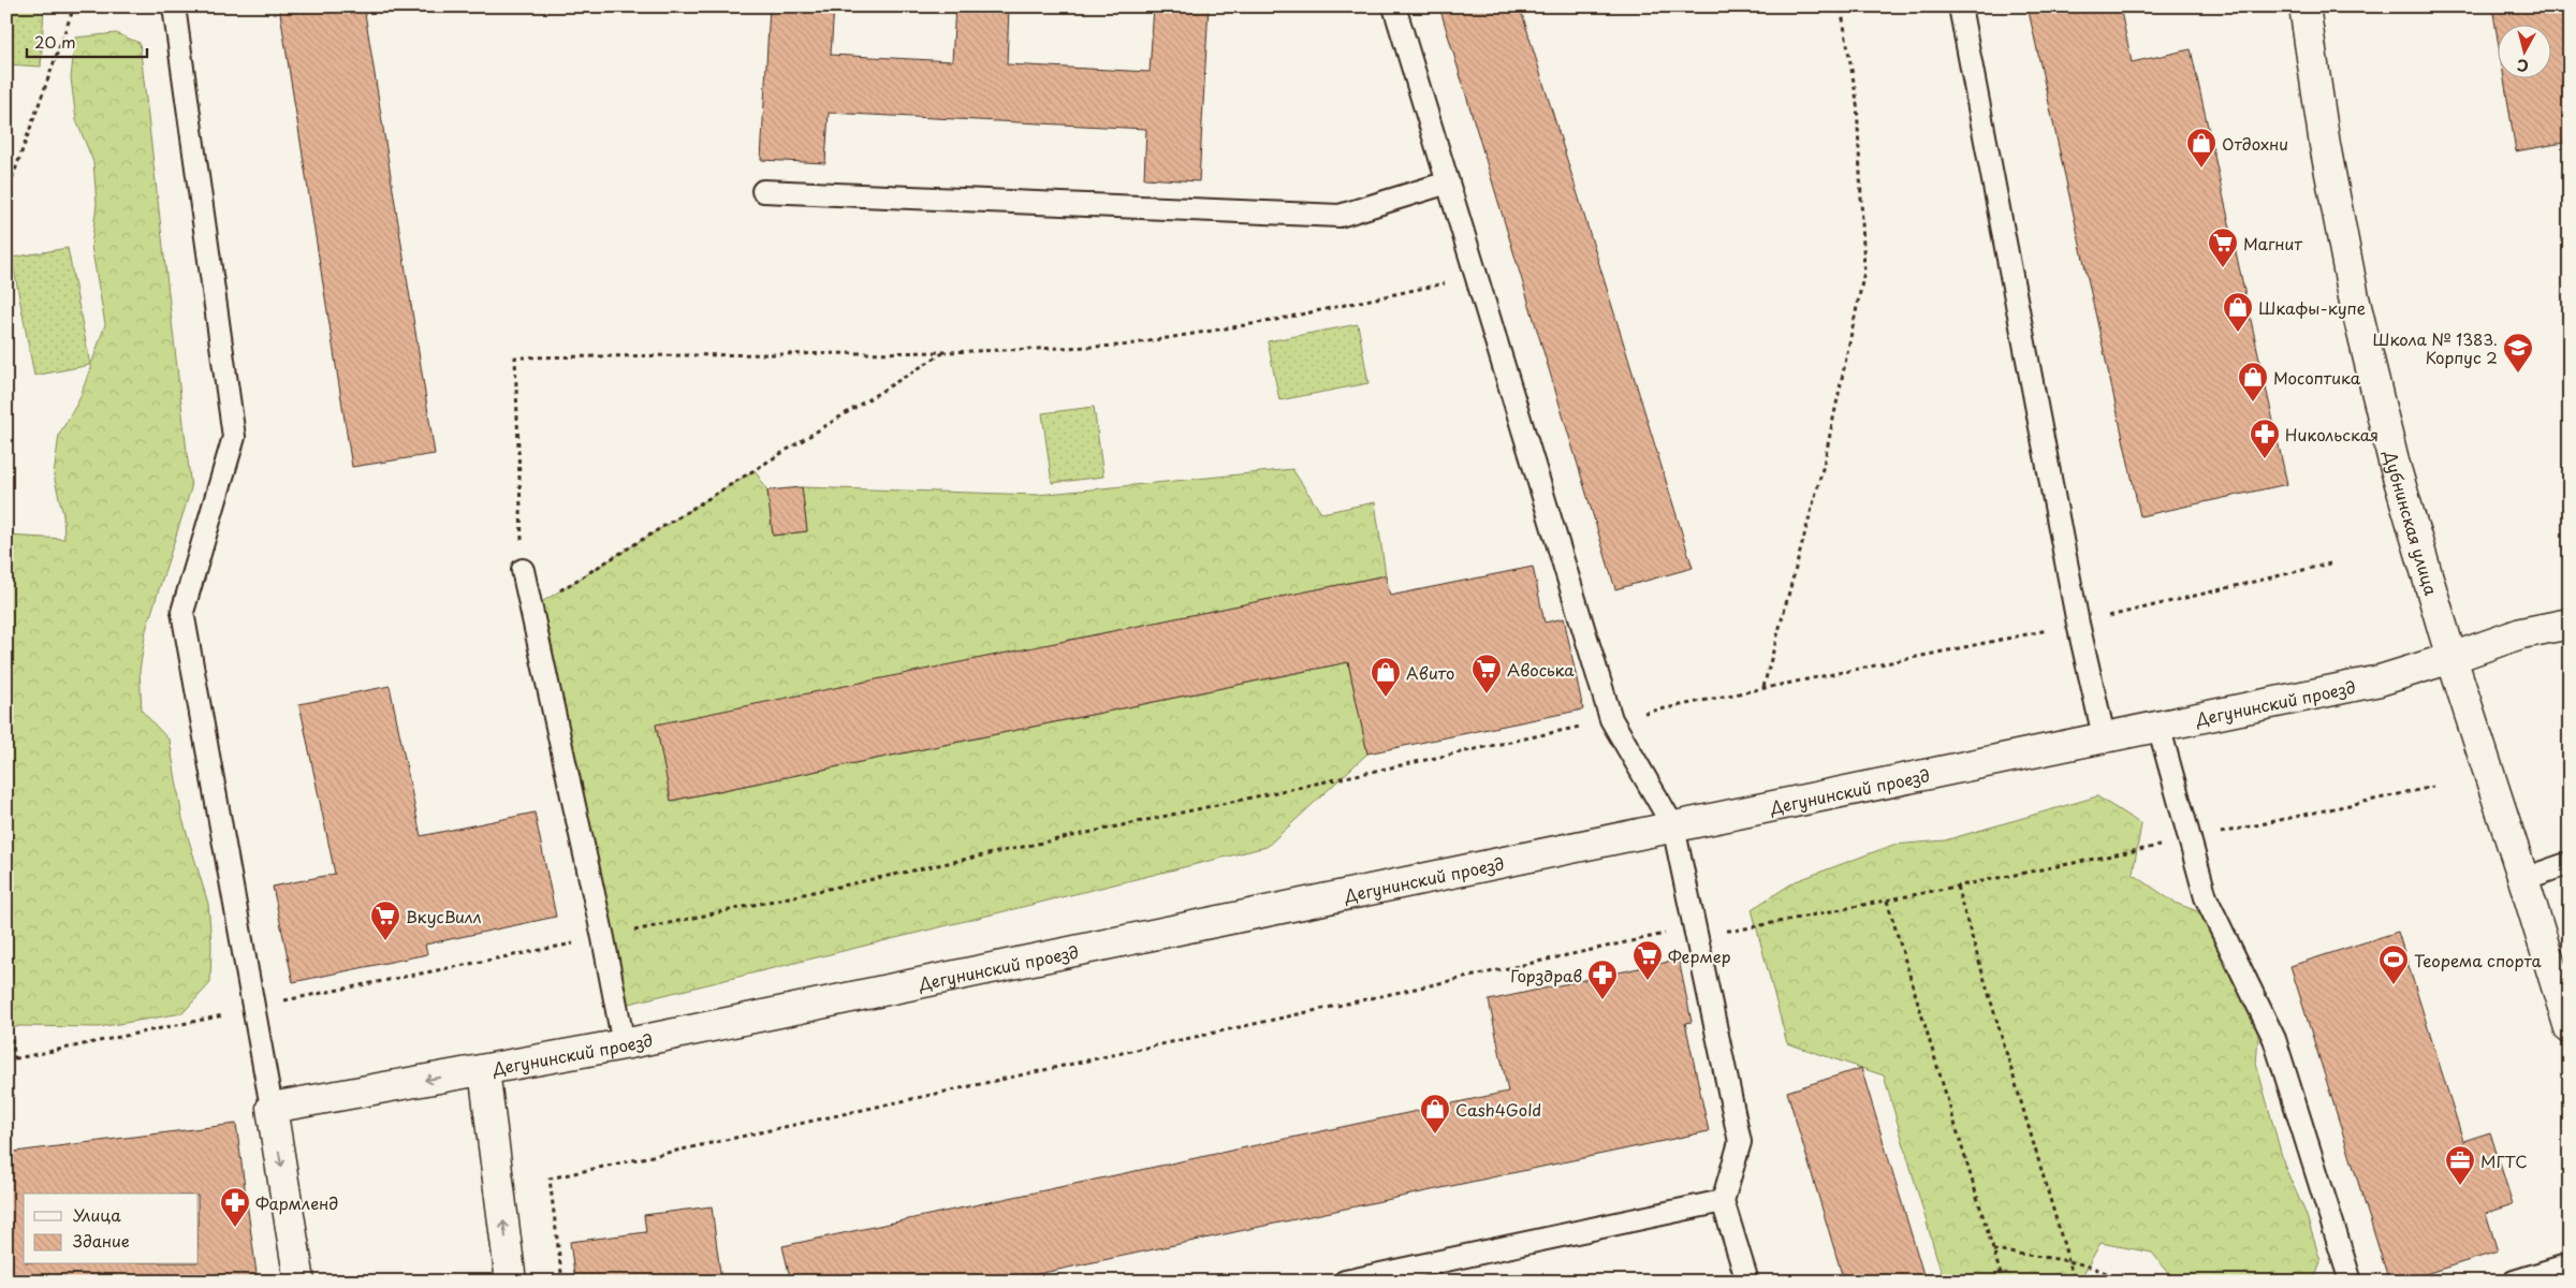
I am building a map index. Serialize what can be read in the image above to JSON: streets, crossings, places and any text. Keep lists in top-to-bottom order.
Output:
{
  "streets": {
    "street": ["Дубнинская улица", "Дегунинский проезд"]
  },
  "crossings": [
    ["Дубнинская улица", "Дегунинский проезд"]
  ],
  "places": {
    "shop": [
      "Отдохни",
      "Шкафы-купе",
      "Мосоптика",
      "Авито",
      "Cash4Gold"
    ],
    "supermarket": [
      "Магнит",
      "Авоська",
      "ВкусВилл",
      "Фермер"
    ],
    "school or university": ["Школа № 1383. Корпус 2"],
    "pharmacy": ["Никольская", "Горздрав", "Фармленд"],
    "sports": ["Теорема спорта"],
    "office": ["МГТС"]
  },
  "legend": ["Улица", "Здание"],
  "scale_bar": "20 m",
  "north": "bottom"
}
